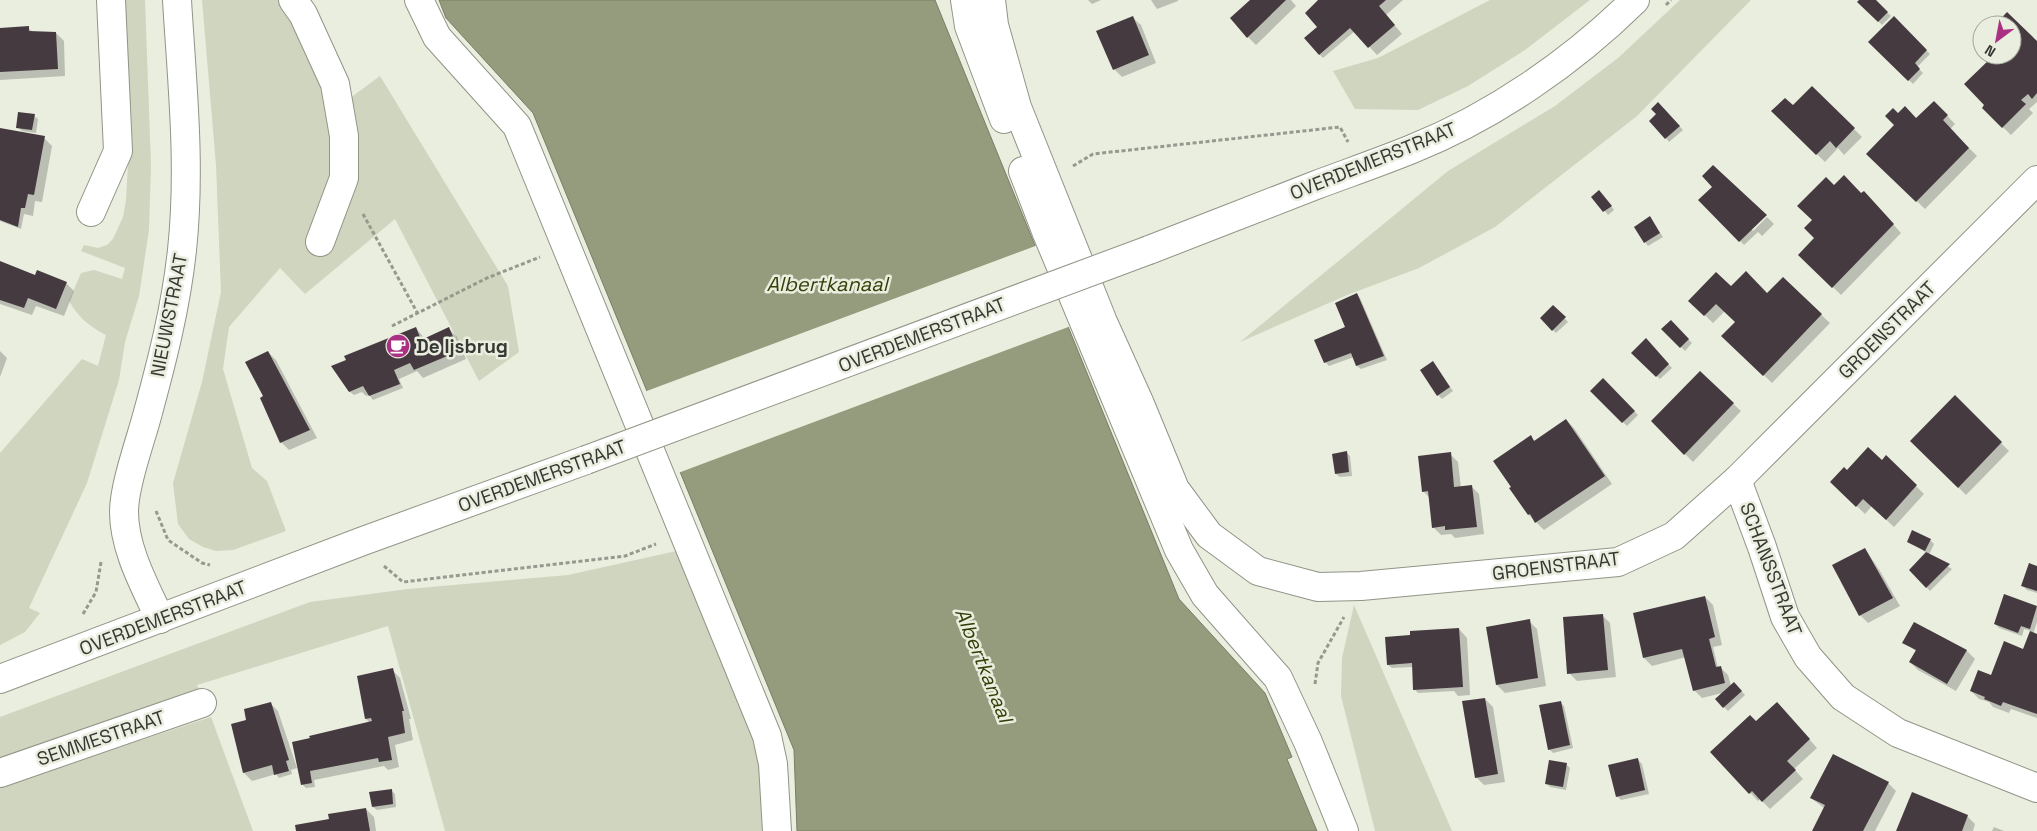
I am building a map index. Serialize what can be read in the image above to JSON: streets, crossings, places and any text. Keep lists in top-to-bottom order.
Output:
{
  "streets": {
    "street": [
      "OVERDEMERSTRAAT",
      "NIEUWSTRAAT",
      "GROENSTRAAT",
      "SCHANSSTRAAT",
      "SEMMESTRAAT"
    ]
  },
  "crossings": [
    ["OVERDEMERSTRAAT", "NIEUWSTRAAT"],
    ["GROENSTRAAT", "SCHANSSTRAAT"]
  ],
  "water": ["Albertkanaal"],
  "places": {
    "cafe": ["De Ijsbrug"]
  },
  "north": "bottom left"
}
